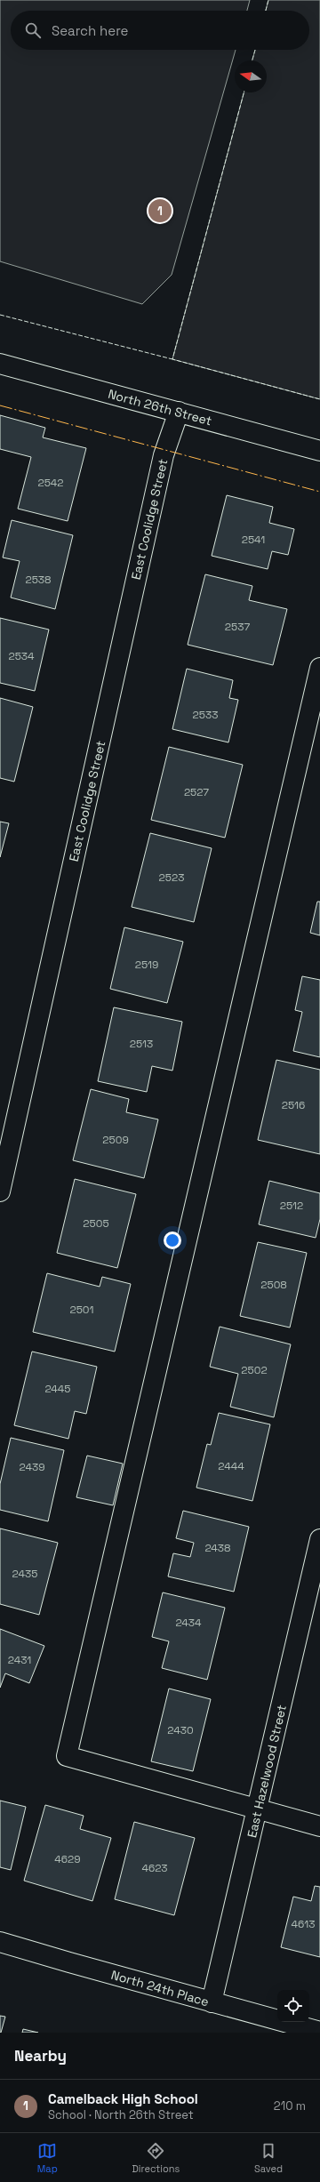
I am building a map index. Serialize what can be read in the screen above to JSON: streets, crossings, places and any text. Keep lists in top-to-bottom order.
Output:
{
  "streets": {
    "street": [
      "North 26th Street",
      "East Coolidge Street",
      "East Hazelwood Street",
      "North 24th Place"
    ]
  },
  "crossings": [
    ["North 26th Street", "East Coolidge Street"],
    ["East Hazelwood Street", "North 24th Place"]
  ],
  "house_numbers": [
    "2542",
    "2541",
    "2538",
    "2537",
    "2534",
    "2533",
    "2527",
    "2523",
    "2519",
    "2513",
    "2516",
    "2509",
    "2512",
    "2505",
    "2508",
    "2501",
    "2502",
    "2445",
    "2444",
    "2439",
    "2438",
    "2435",
    "2434",
    "2431",
    "2430",
    "4629",
    "4623",
    "4613"
  ],
  "north": "left",
  "page": {
    "search": "Search here",
    "pins": "1",
    "heading": "Nearby",
    "list": [
      {
        "mark": "1",
        "name": "Camelback High School",
        "note": "School · North 26th Street",
        "value": "210 m"
      }
    ],
    "nav": ["Map", "Directions", "Saved"]
  }
}
